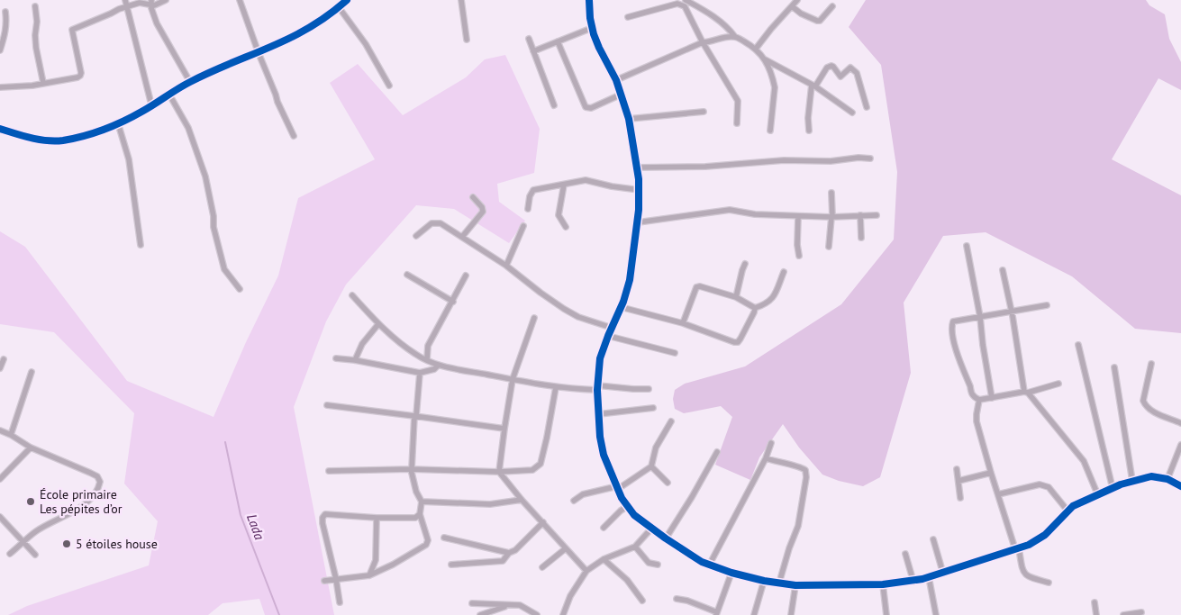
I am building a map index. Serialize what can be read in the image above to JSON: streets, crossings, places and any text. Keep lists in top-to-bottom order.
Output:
{
  "water": ["Lada"],
  "places": ["École primaire Les pépites d’or", "5 étoiles house"]
}
